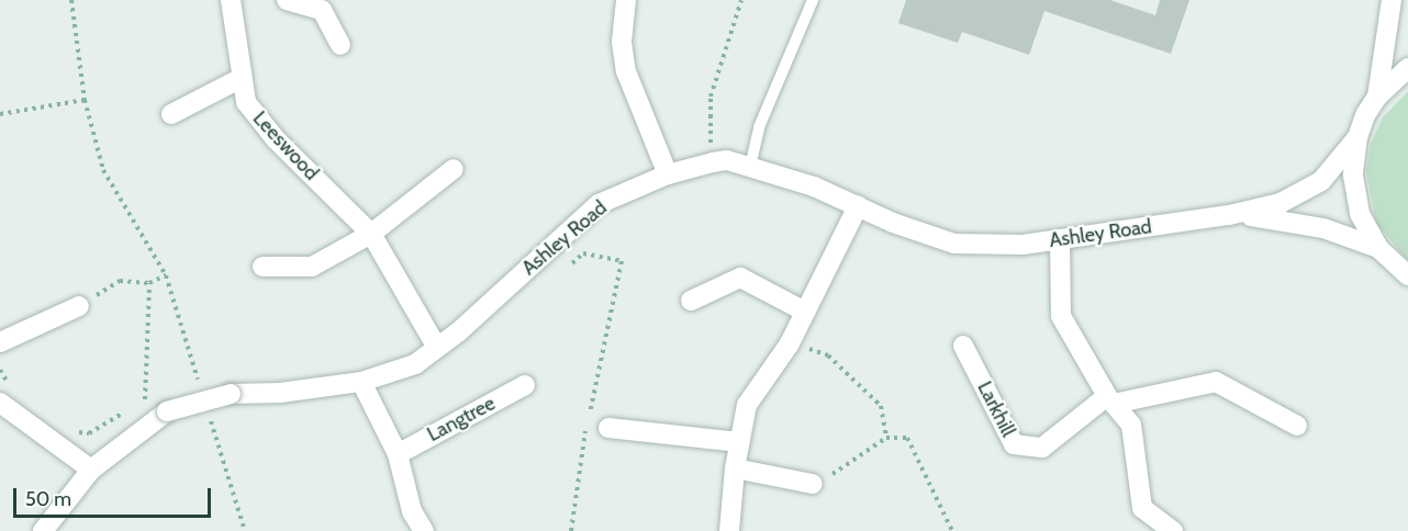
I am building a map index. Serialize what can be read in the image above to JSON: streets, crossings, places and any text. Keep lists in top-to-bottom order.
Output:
{
  "streets": {
    "street": [
      "Leeswood",
      "Ashley Road",
      "Larkhill",
      "Langtree"
    ]
  },
  "crossings": [
    ["Leeswood", "Ashley Road"]
  ],
  "scale_bar": "50 m"
}
